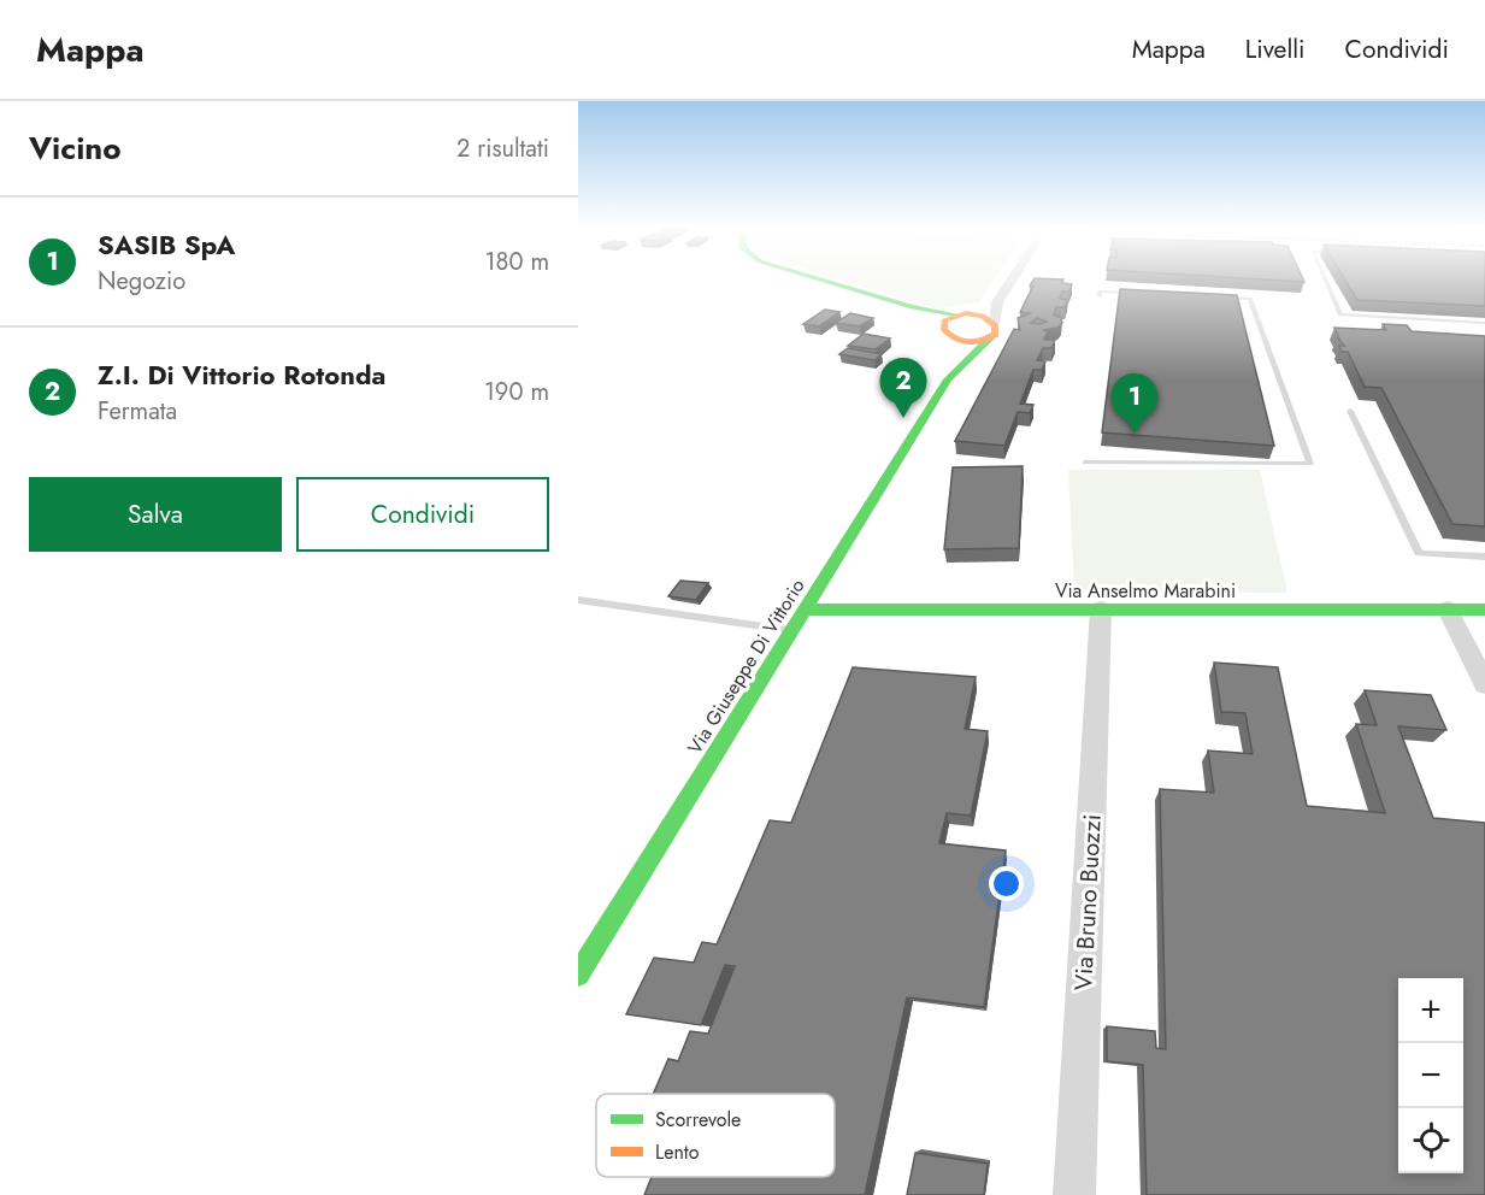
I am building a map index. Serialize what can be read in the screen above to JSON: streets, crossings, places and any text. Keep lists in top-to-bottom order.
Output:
{
  "streets": {
    "street": ["Via Anselmo Marabini", "Via Giuseppe Di Vittorio", "Via Bruno Buozzi"]
  },
  "crossings": [
    ["Via Anselmo Marabini", "Via Giuseppe Di Vittorio"],
    ["Via Anselmo Marabini", "Via Bruno Buozzi"]
  ],
  "legend": ["Scorrevole", "Lento"],
  "page": {
    "header": "Mappa",
    "nav": ["Mappa", "Livelli", "Condividi"],
    "heading": ["Vicino", "2 risultati"],
    "list": [
      {
        "mark": "1",
        "name": "SASIB SpA",
        "note": "Negozio",
        "value": "180 m"
      },
      {
        "mark": "2",
        "name": "Z.I. Di Vittorio Rotonda",
        "note": "Fermata",
        "value": "190 m"
      }
    ],
    "pins": ["2", "1"],
    "buttons": ["Salva", "Condividi"],
    "map_buttons": ["+", "−"]
  }
}
